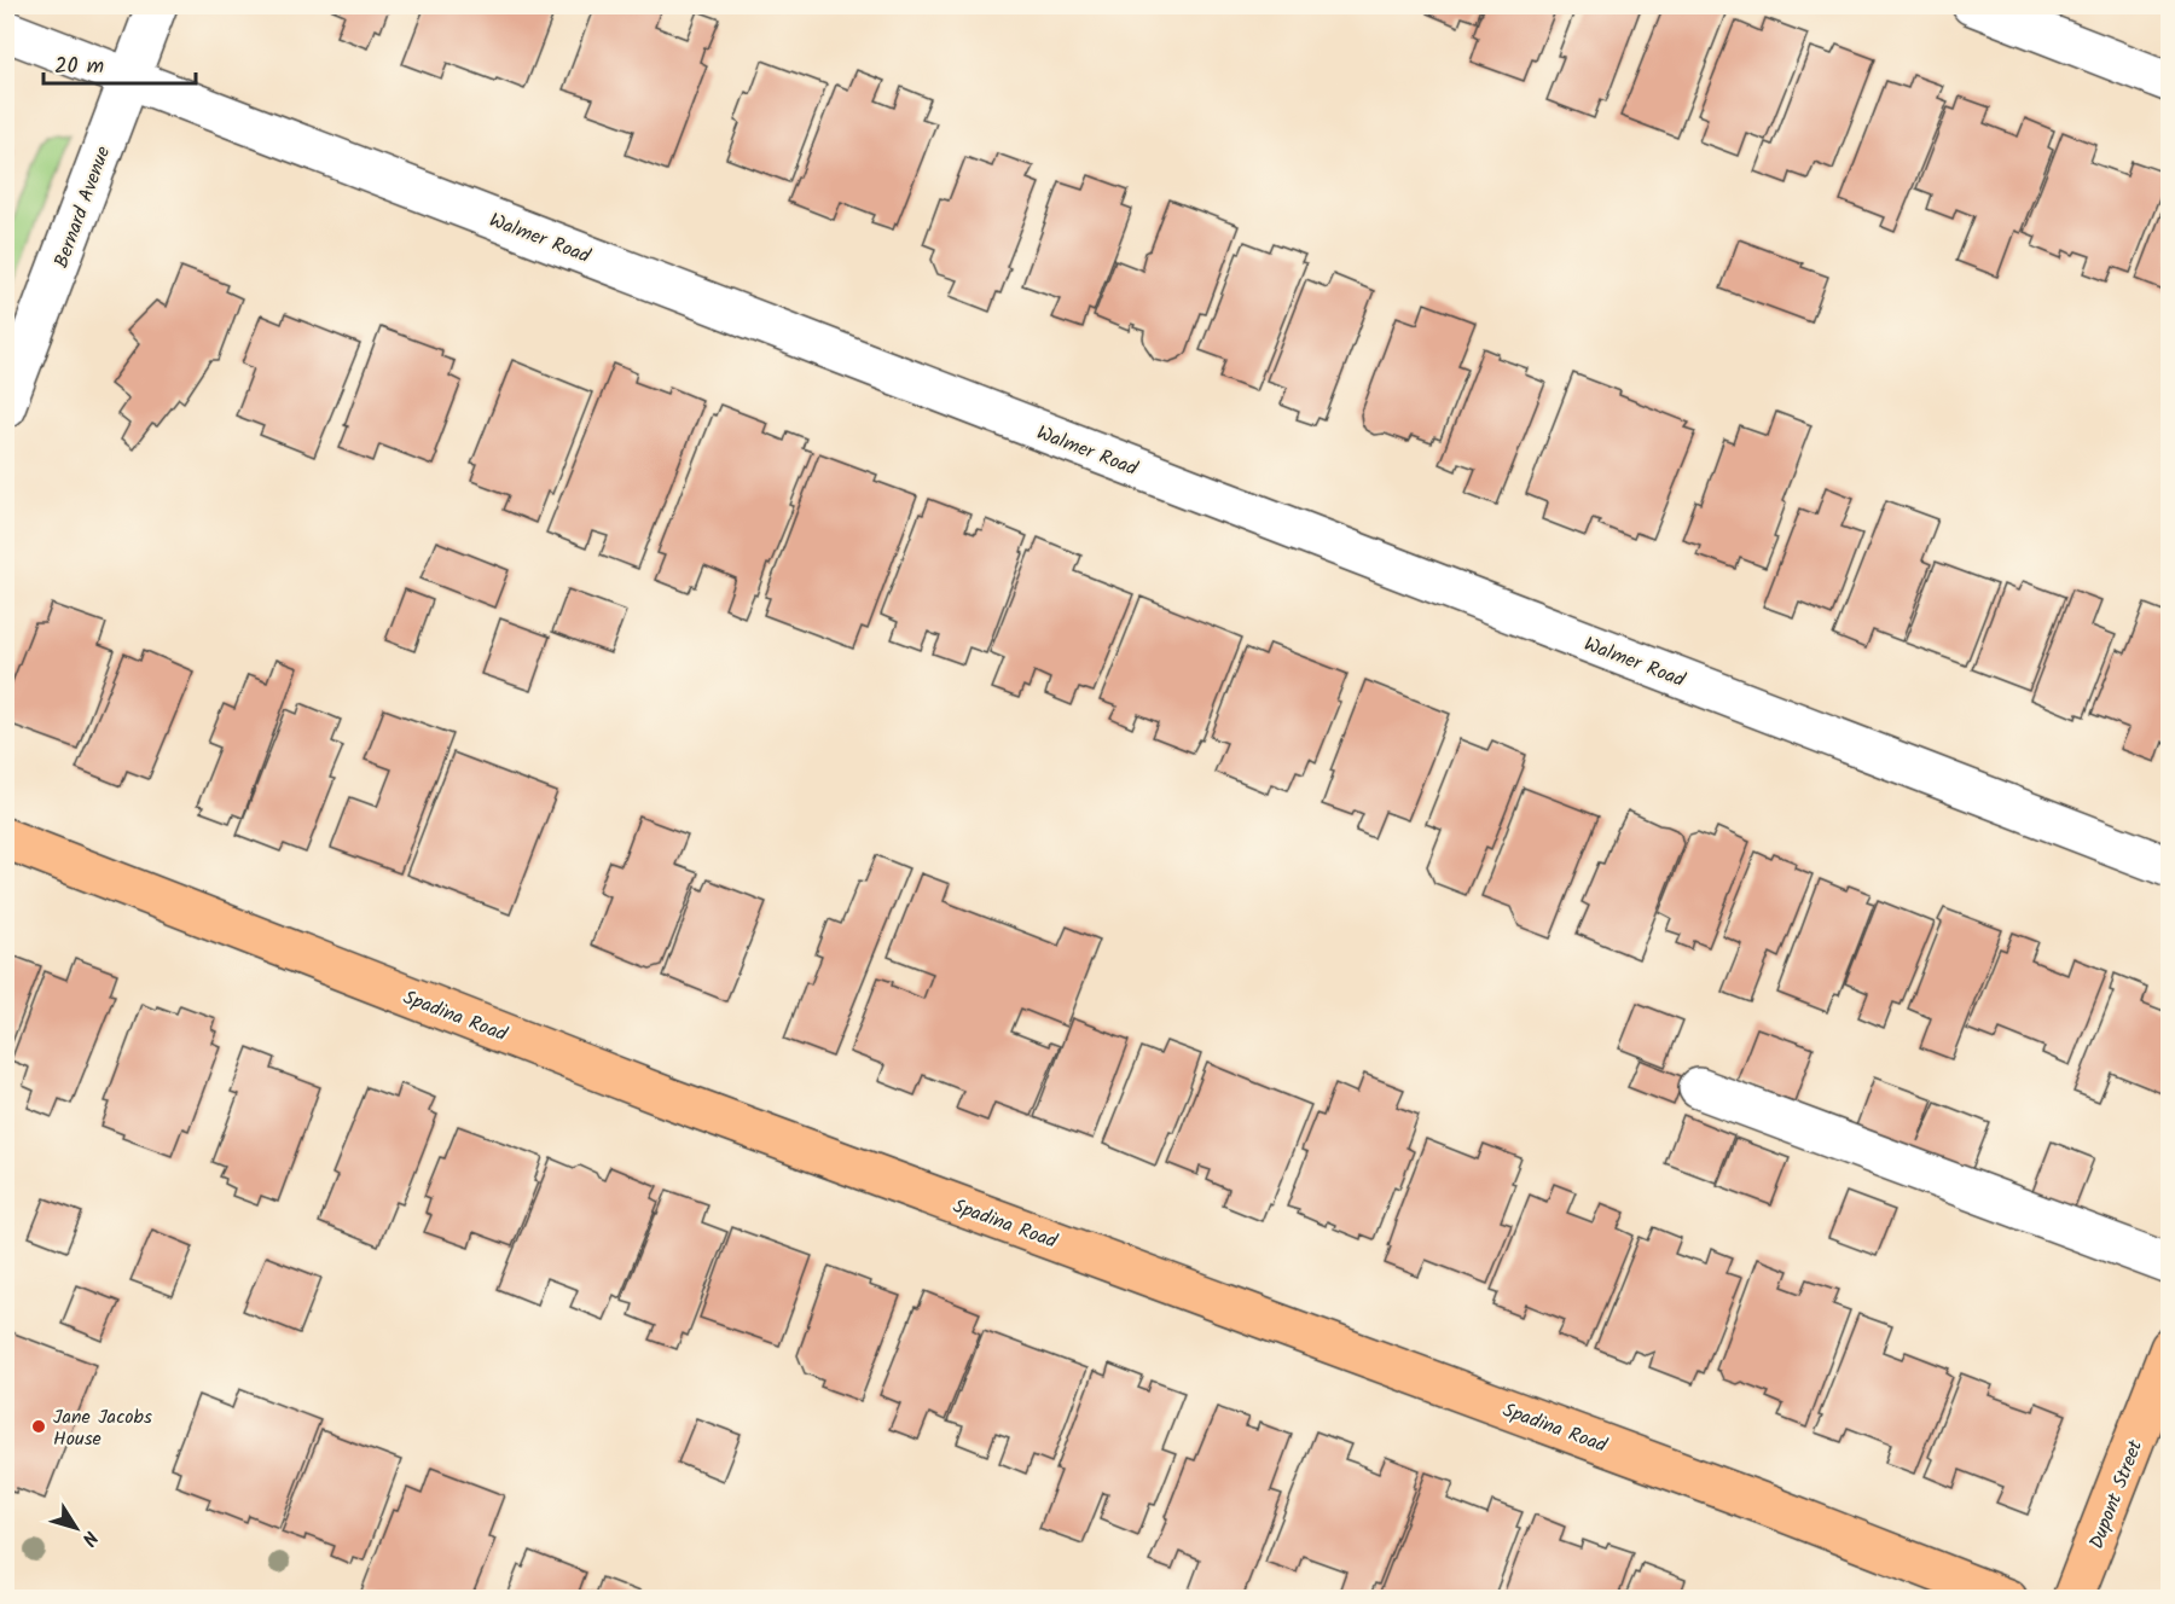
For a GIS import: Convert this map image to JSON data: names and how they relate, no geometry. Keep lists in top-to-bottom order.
{
  "streets": {
    "main road": ["Spadina Road", "Dupont Street"],
    "street": ["Bernard Avenue", "Walmer Road"]
  },
  "crossings": [
    ["Bernard Avenue", "Walmer Road"]
  ],
  "places": ["Jane Jacobs House"],
  "scale_bar": "20 m",
  "north": "bottom right"
}
